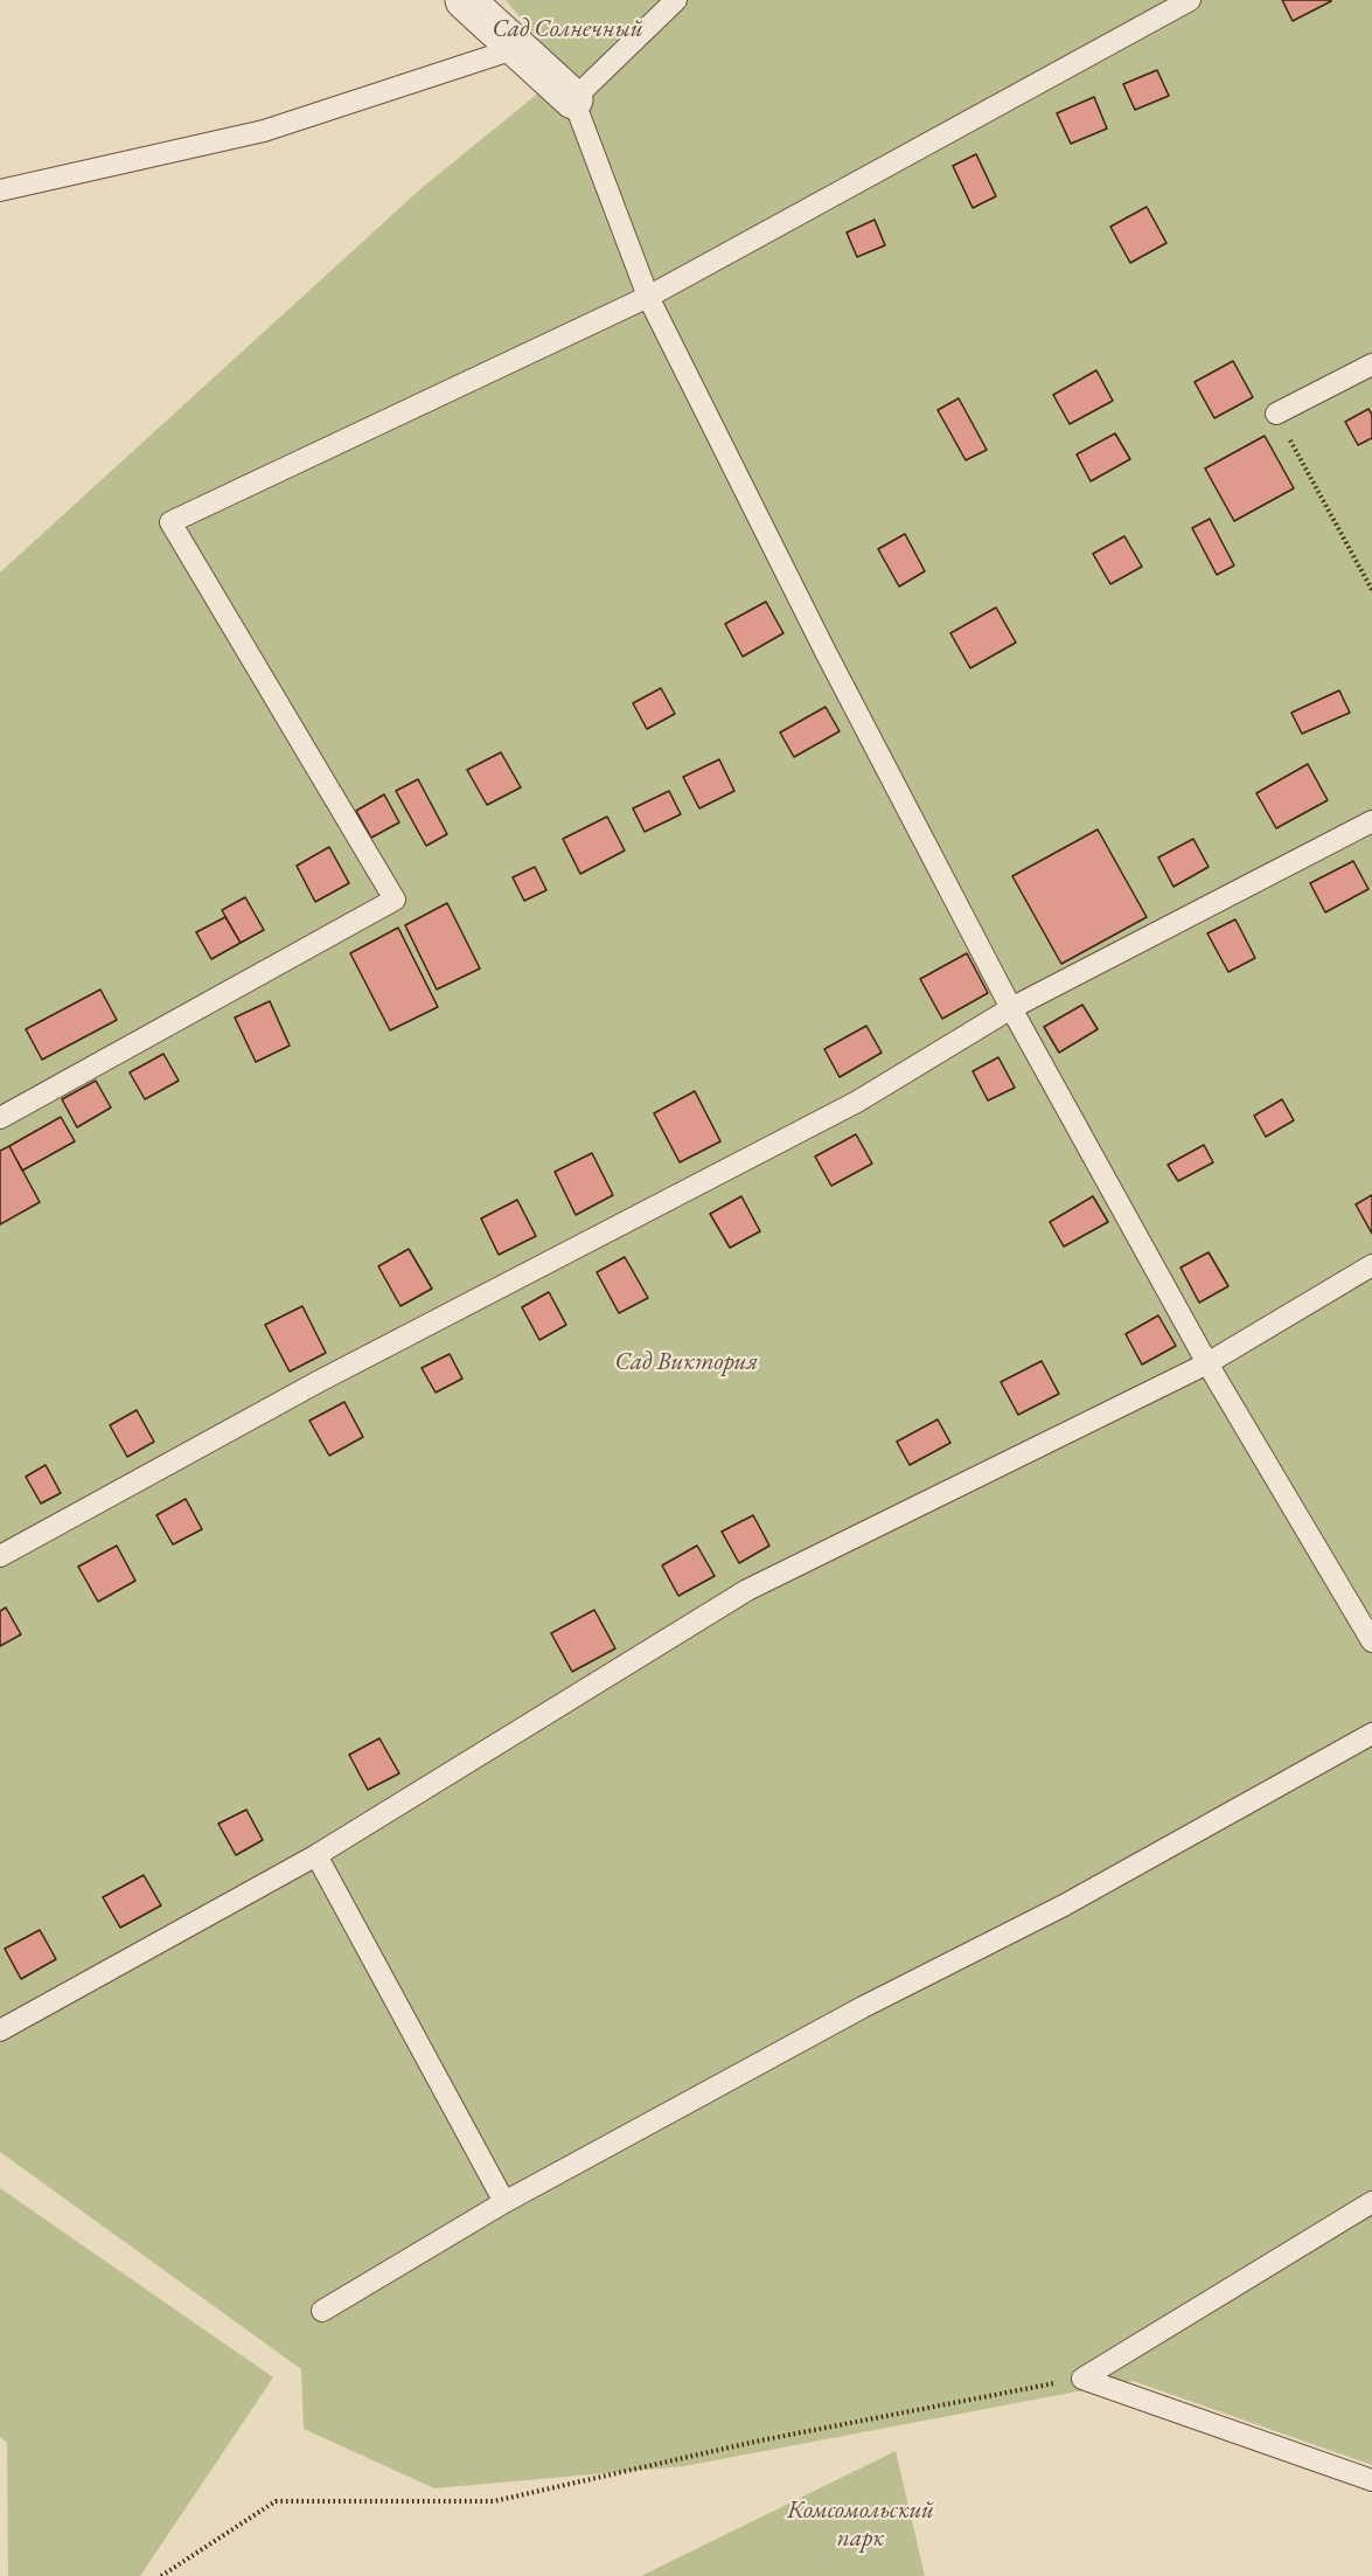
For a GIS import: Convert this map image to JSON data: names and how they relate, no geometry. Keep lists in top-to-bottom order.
{
  "parks": ["Сад Солнечный", "Сад Виктория", "Комсомольский парк"]
}
